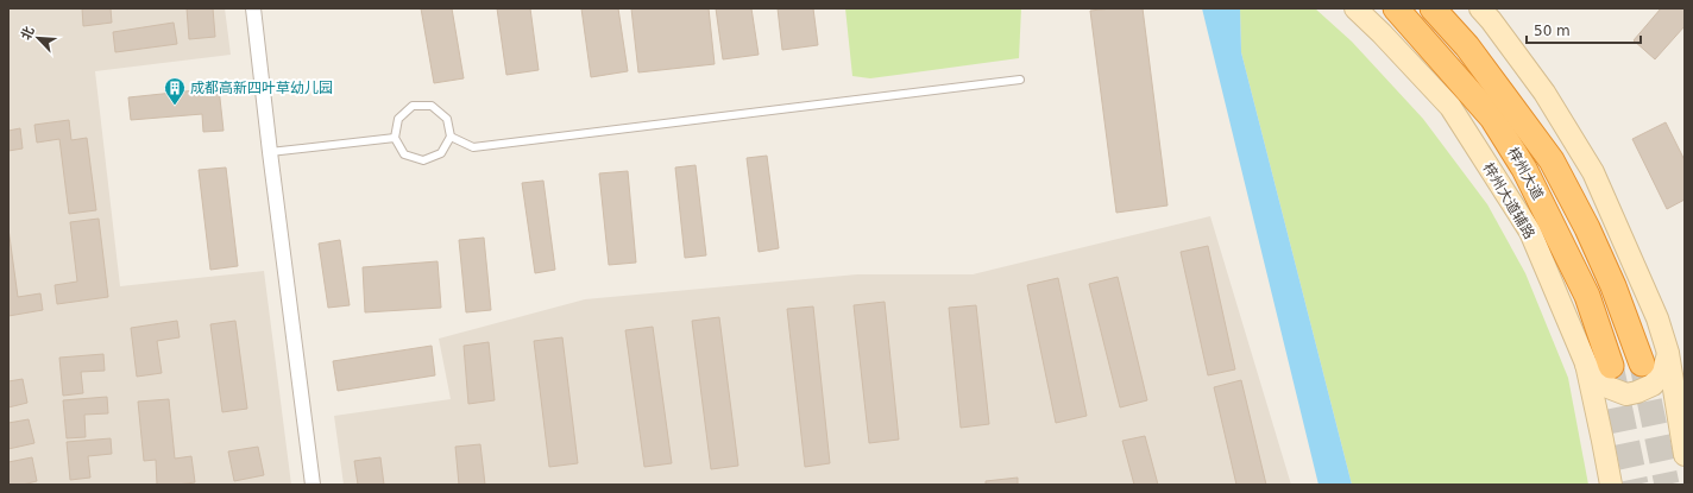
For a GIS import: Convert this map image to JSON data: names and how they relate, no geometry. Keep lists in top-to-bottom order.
{
  "streets": {
    "highway": ["梓州大道"],
    "main road": ["梓州大道辅路"]
  },
  "places": {
    "building": ["成都高新四叶草幼儿园"]
  },
  "scale_bar": "50 m",
  "north": "top left"
}
